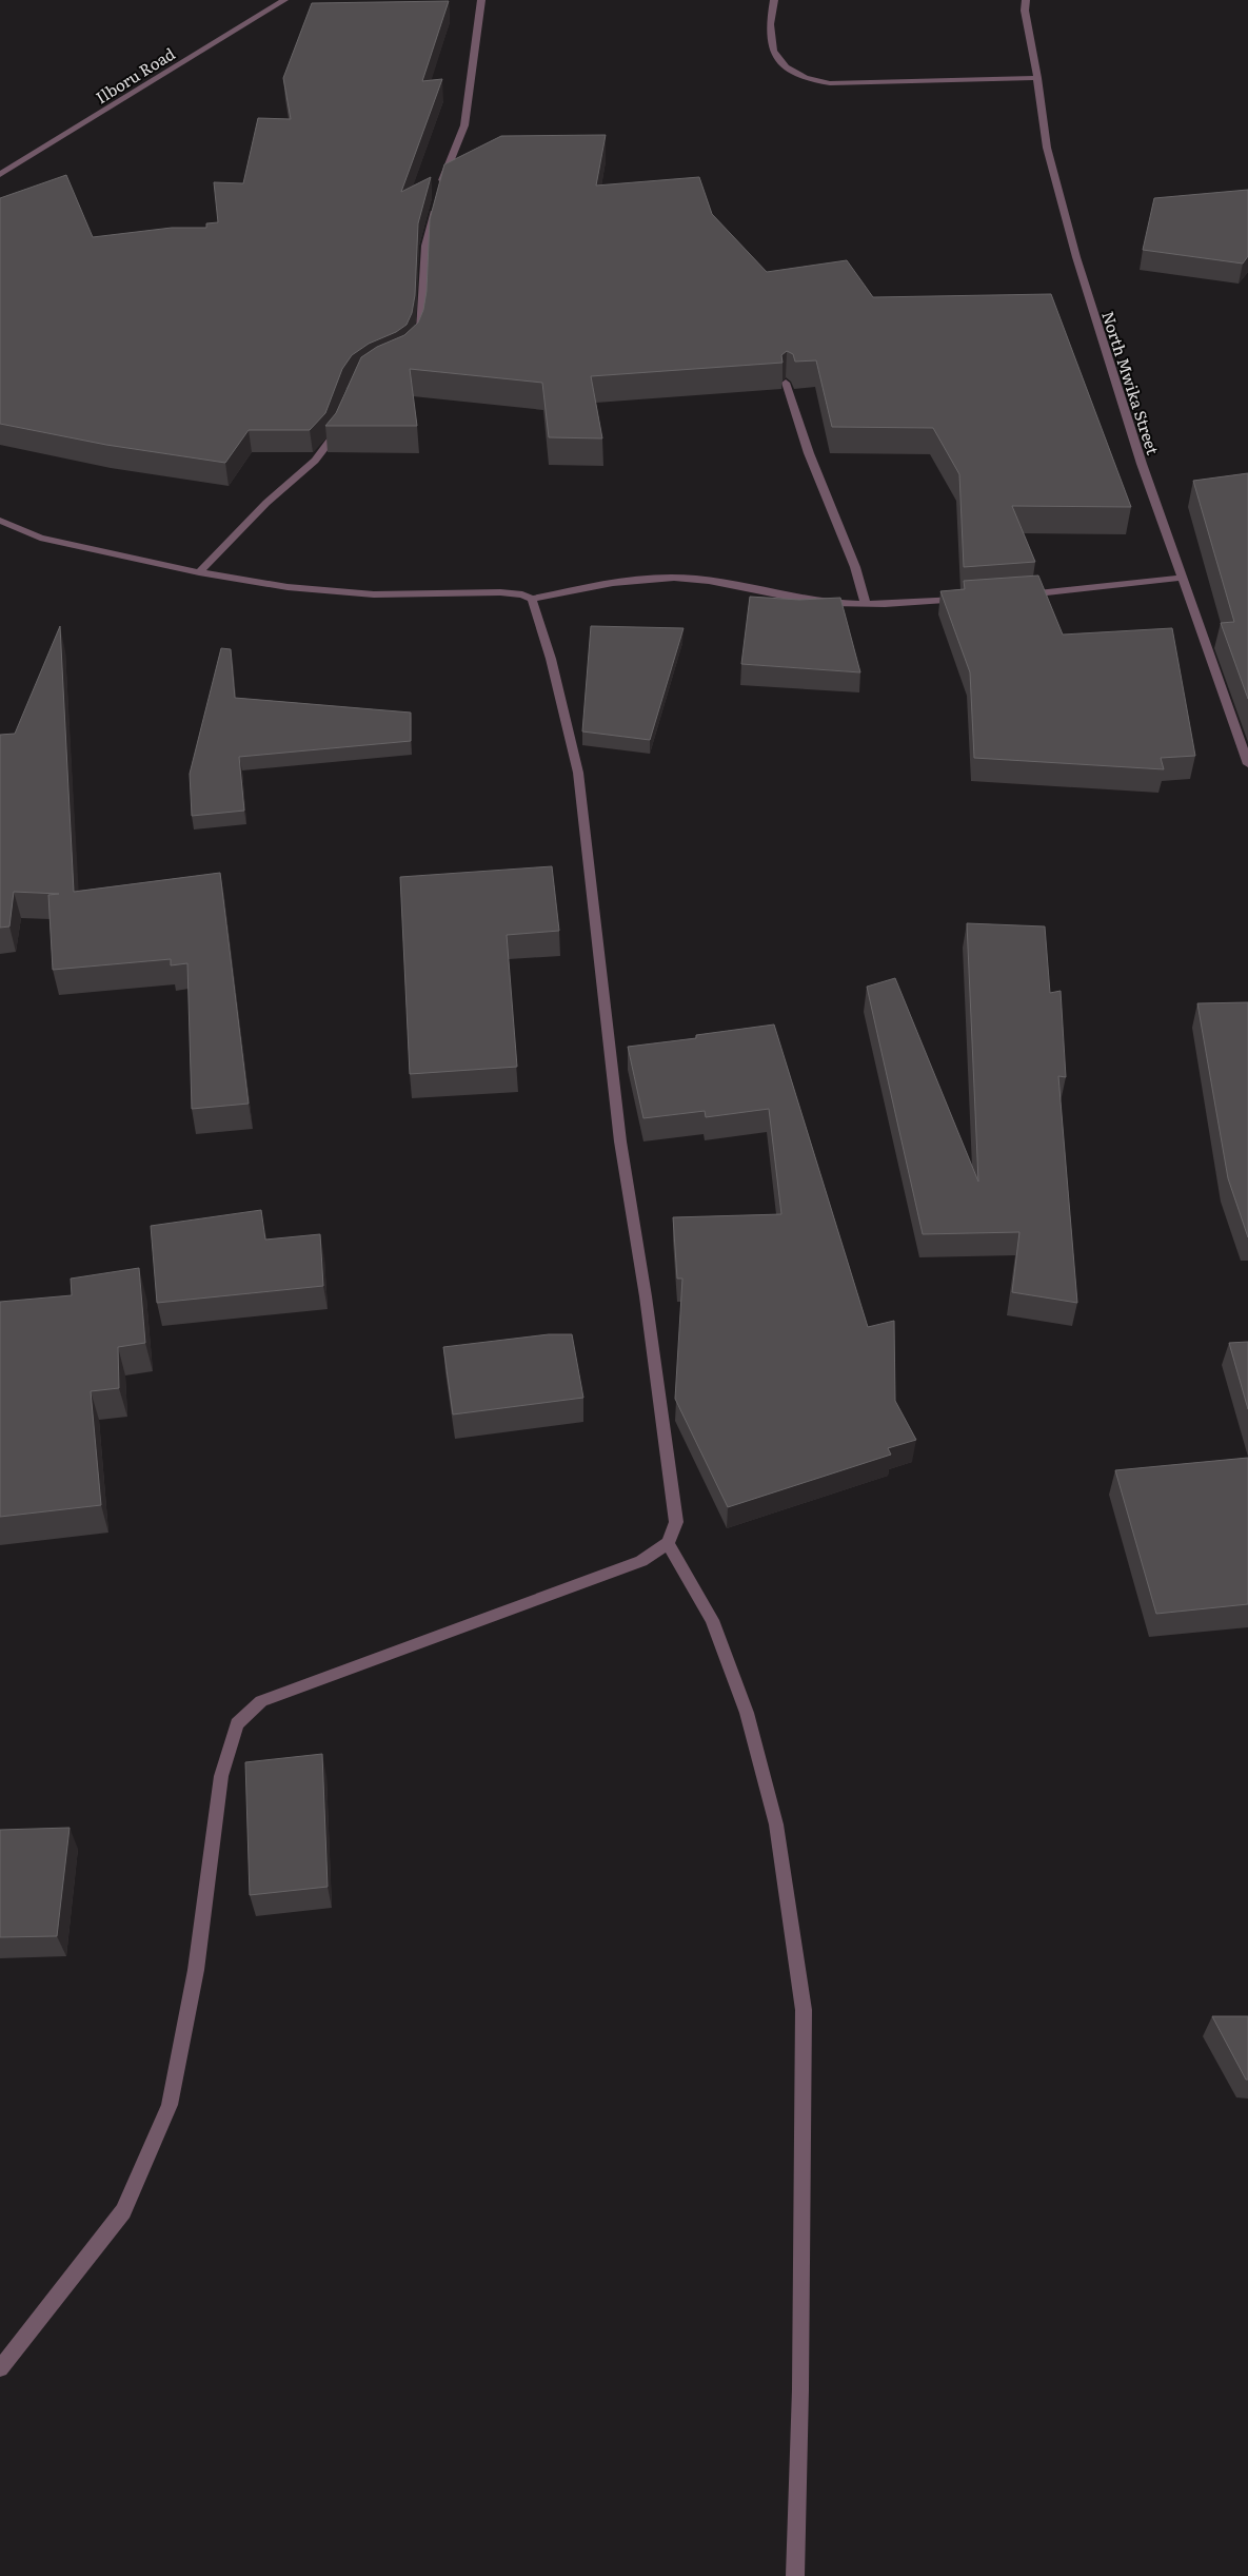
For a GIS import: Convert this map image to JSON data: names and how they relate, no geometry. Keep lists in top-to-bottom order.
{
  "streets": {
    "street": ["Ilboru Road", "North Mwika Street"]
  }
}
